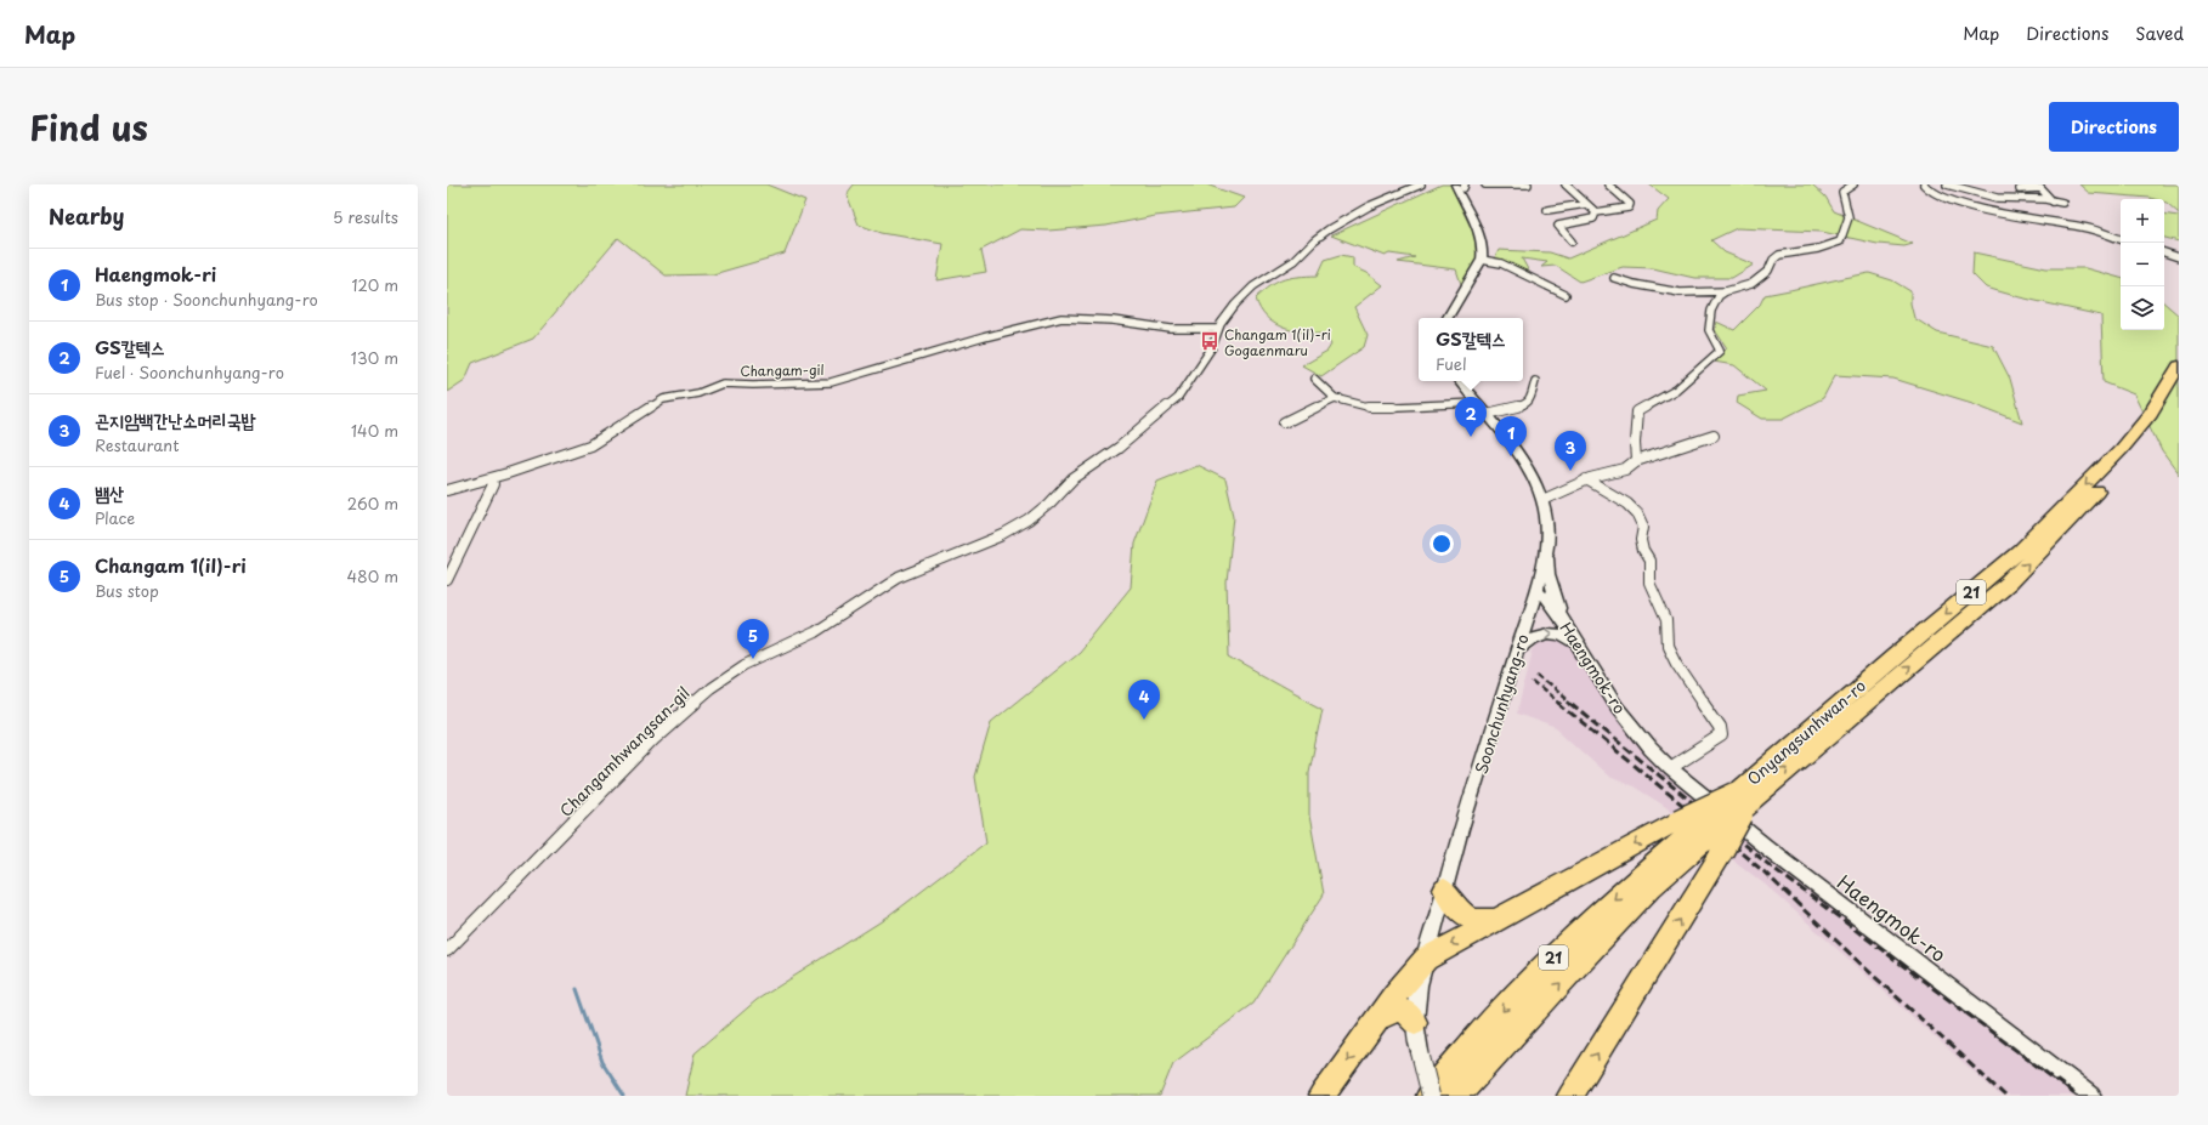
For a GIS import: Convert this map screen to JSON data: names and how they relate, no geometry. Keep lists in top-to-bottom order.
{
  "streets": {
    "highway": ["21", "Onyangsunhwan-ro"],
    "main road": ["Haengmok-ro", "Soonchunhyang-ro"],
    "street": ["Changam-gil", "Changamhwangsan-gil"]
  },
  "crossings": [
    ["Changam-gil", "Changamhwangsan-gil"],
    ["Haengmok-ro", "Soonchunhyang-ro"],
    ["Soonchunhyang-ro", "Onyangsunhwan-ro"]
  ],
  "places": {
    "bus stop": ["Changam 1(il)-ri Gogaenmaru"]
  },
  "page": {
    "header": "Map",
    "nav": ["Map", "Directions", "Saved"],
    "title": "Find us",
    "buttons": "Directions",
    "heading": ["Nearby", "5 results"],
    "map_buttons": ["+", "−"],
    "list": [
      {
        "mark": "1",
        "name": "Haengmok-ri",
        "note": "Bus stop · Soonchunhyang-ro",
        "value": "120 m"
      },
      {
        "mark": "2",
        "name": "GS칼텍스",
        "note": "Fuel · Soonchunhyang-ro",
        "value": "130 m"
      },
      {
        "mark": "3",
        "name": "곤지암백간난소머리국밥",
        "note": "Restaurant",
        "value": "140 m"
      },
      {
        "mark": "4",
        "name": "뱀산",
        "note": "Place",
        "value": "260 m"
      },
      {
        "mark": "5",
        "name": "Changam 1(il)-ri",
        "note": "Bus stop",
        "value": "480 m"
      }
    ],
    "popup": ["GS칼텍스", "Fuel"],
    "pins": [
      "2",
      "1",
      "3",
      "5",
      "4"
    ]
  }
}
